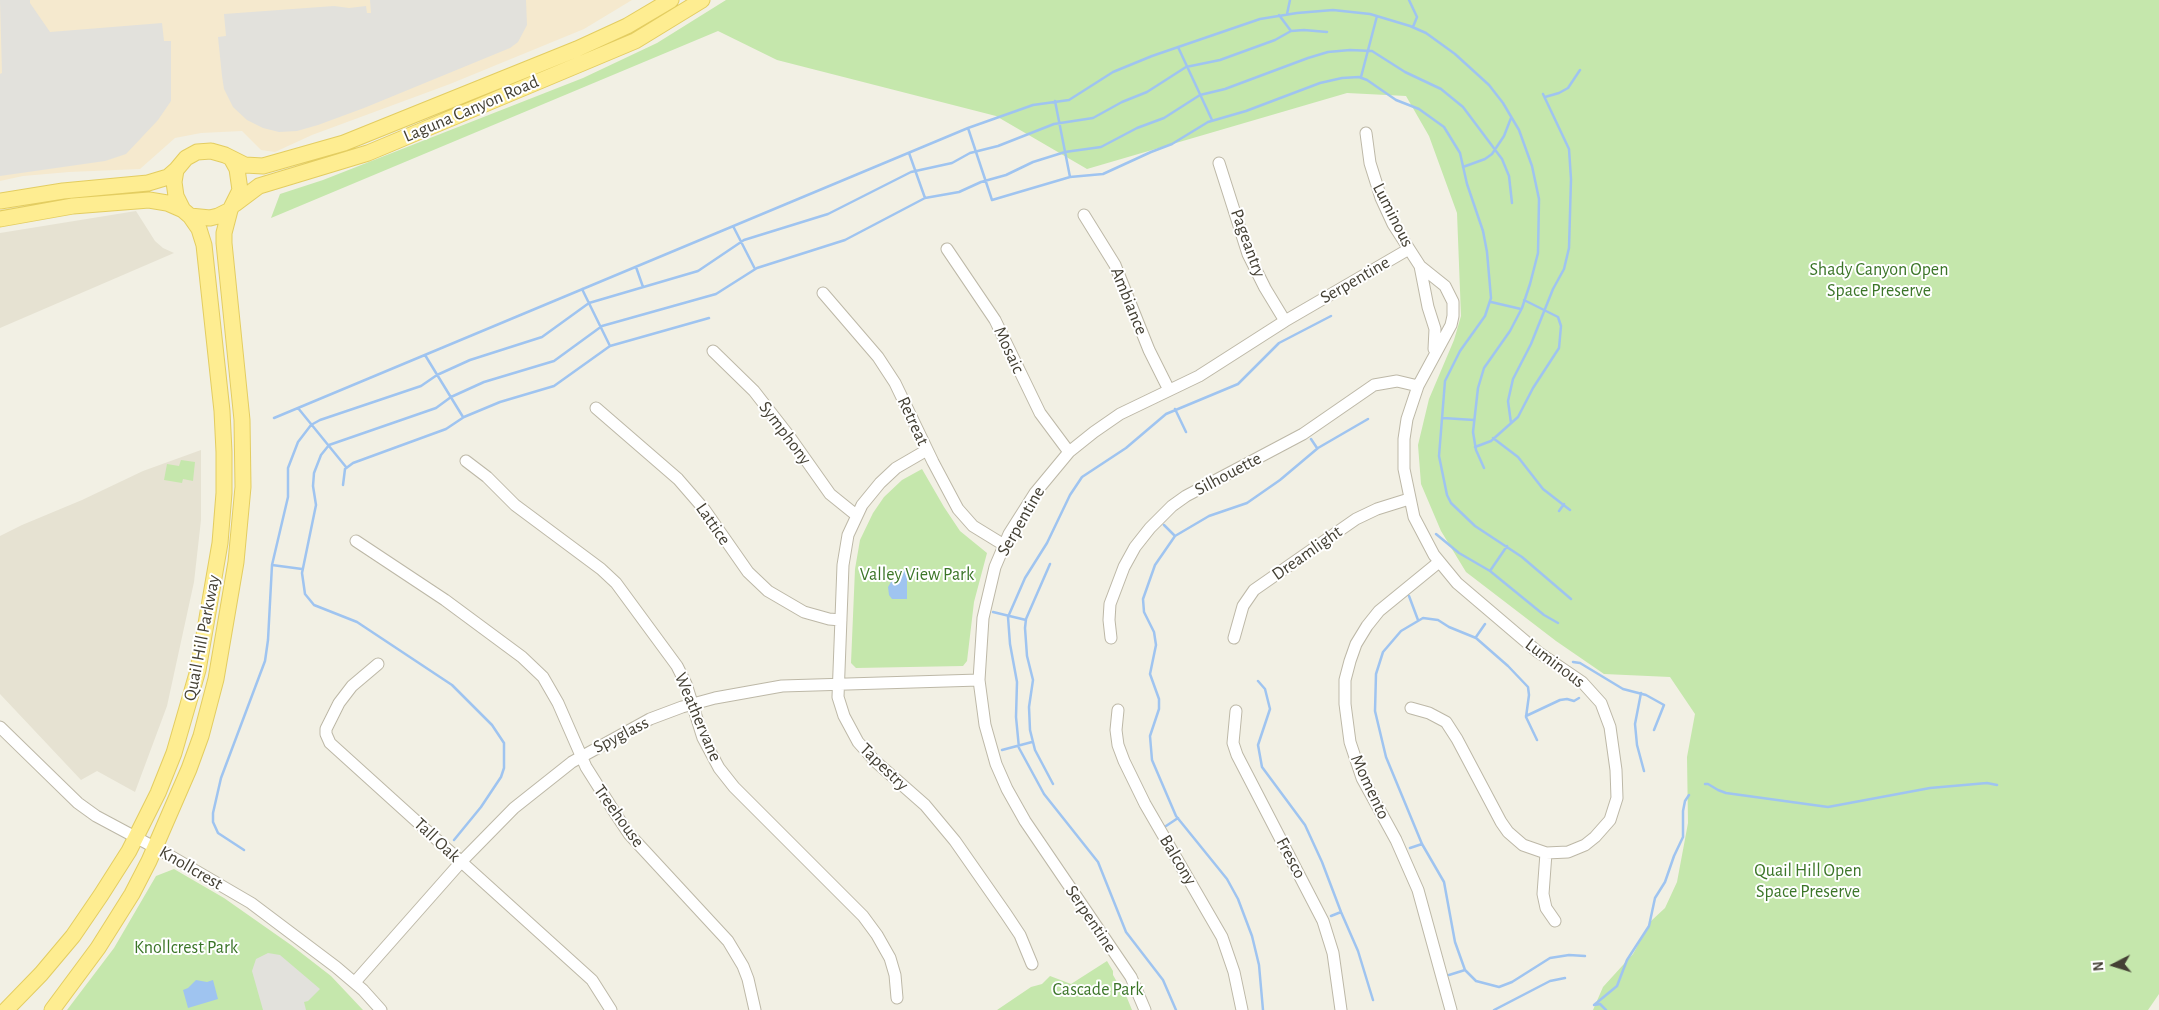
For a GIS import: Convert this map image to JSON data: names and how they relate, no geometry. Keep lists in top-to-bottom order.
{
  "streets": {
    "main road": ["Laguna Canyon Road", "Quail Hill Parkway"],
    "street": [
      "Luminous",
      "Pageantry",
      "Serpentine",
      "Ambiance",
      "Mosaic",
      "Retreat",
      "Symphony",
      "Silhouette",
      "Lattice",
      "Dreamlight",
      "Weathervane",
      "Spyglass",
      "Tapestry",
      "Momento",
      "Treehouse",
      "Tall Oak",
      "Fresco",
      "Balcony",
      "Knollcrest"
    ]
  },
  "crossings": [
    ["Laguna Canyon Road", "Quail Hill Parkway"],
    ["Luminous", "Serpentine"],
    ["Luminous", "Silhouette"],
    ["Luminous", "Dreamlight"],
    ["Luminous", "Momento"],
    ["Pageantry", "Serpentine"],
    ["Serpentine", "Ambiance"],
    ["Serpentine", "Mosaic"],
    ["Serpentine", "Retreat"],
    ["Serpentine", "Spyglass"],
    ["Retreat", "Tapestry"],
    ["Symphony", "Tapestry"],
    ["Lattice", "Tapestry"],
    ["Quail Hill Parkway", "Knollcrest"],
    ["Weathervane", "Spyglass"],
    ["Spyglass", "Tapestry"],
    ["Spyglass", "Treehouse"],
    ["Spyglass", "Tall Oak"],
    ["Spyglass", "Knollcrest"]
  ],
  "parks": [
    "Shady Canyon Open Space Preserve",
    "Valley View Park",
    "Quail Hill Open Space Preserve",
    "Knollcrest Park",
    "Cascade Park"
  ],
  "north": "left"
}
